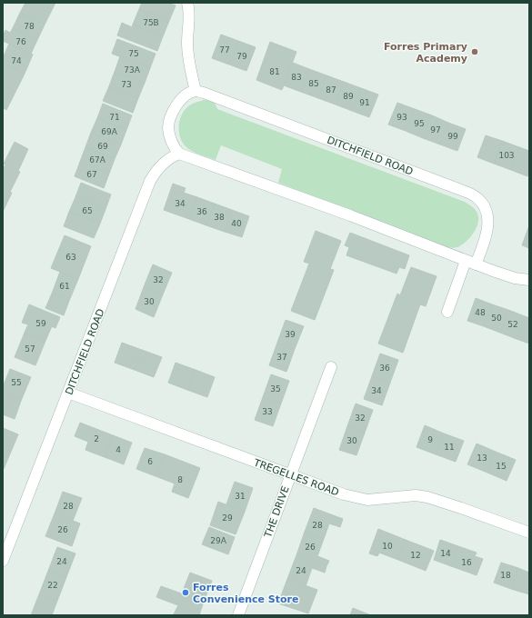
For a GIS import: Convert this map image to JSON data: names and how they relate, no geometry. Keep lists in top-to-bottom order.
{
  "streets": {
    "street": ["DITCHFIELD ROAD", "TREGELLES ROAD", "THE DRIVE"]
  },
  "crossings": [
    ["DITCHFIELD ROAD", "TREGELLES ROAD"],
    ["TREGELLES ROAD", "THE DRIVE"]
  ],
  "places": ["Forres Primary Academy", "Forres Convenience Store"],
  "house_numbers": [
    "75B",
    "78",
    "76",
    "77",
    "75",
    "79",
    "74",
    "73A",
    "81",
    "83",
    "85",
    "73",
    "87",
    "89",
    "91",
    "71",
    "93",
    "95",
    "97",
    "69A",
    "99",
    "69",
    "103",
    "67A",
    "67",
    "34",
    "65",
    "36",
    "38",
    "40",
    "63",
    "32",
    "61",
    "30",
    "48",
    "50",
    "59",
    "52",
    "39",
    "57",
    "37",
    "36",
    "55",
    "35",
    "34",
    "33",
    "32",
    "2",
    "9",
    "30",
    "11",
    "4",
    "13",
    "6",
    "15",
    "8",
    "31",
    "28",
    "29",
    "28",
    "26",
    "29A",
    "10",
    "26",
    "14",
    "12",
    "24",
    "16",
    "24",
    "18",
    "22"
  ]
}
